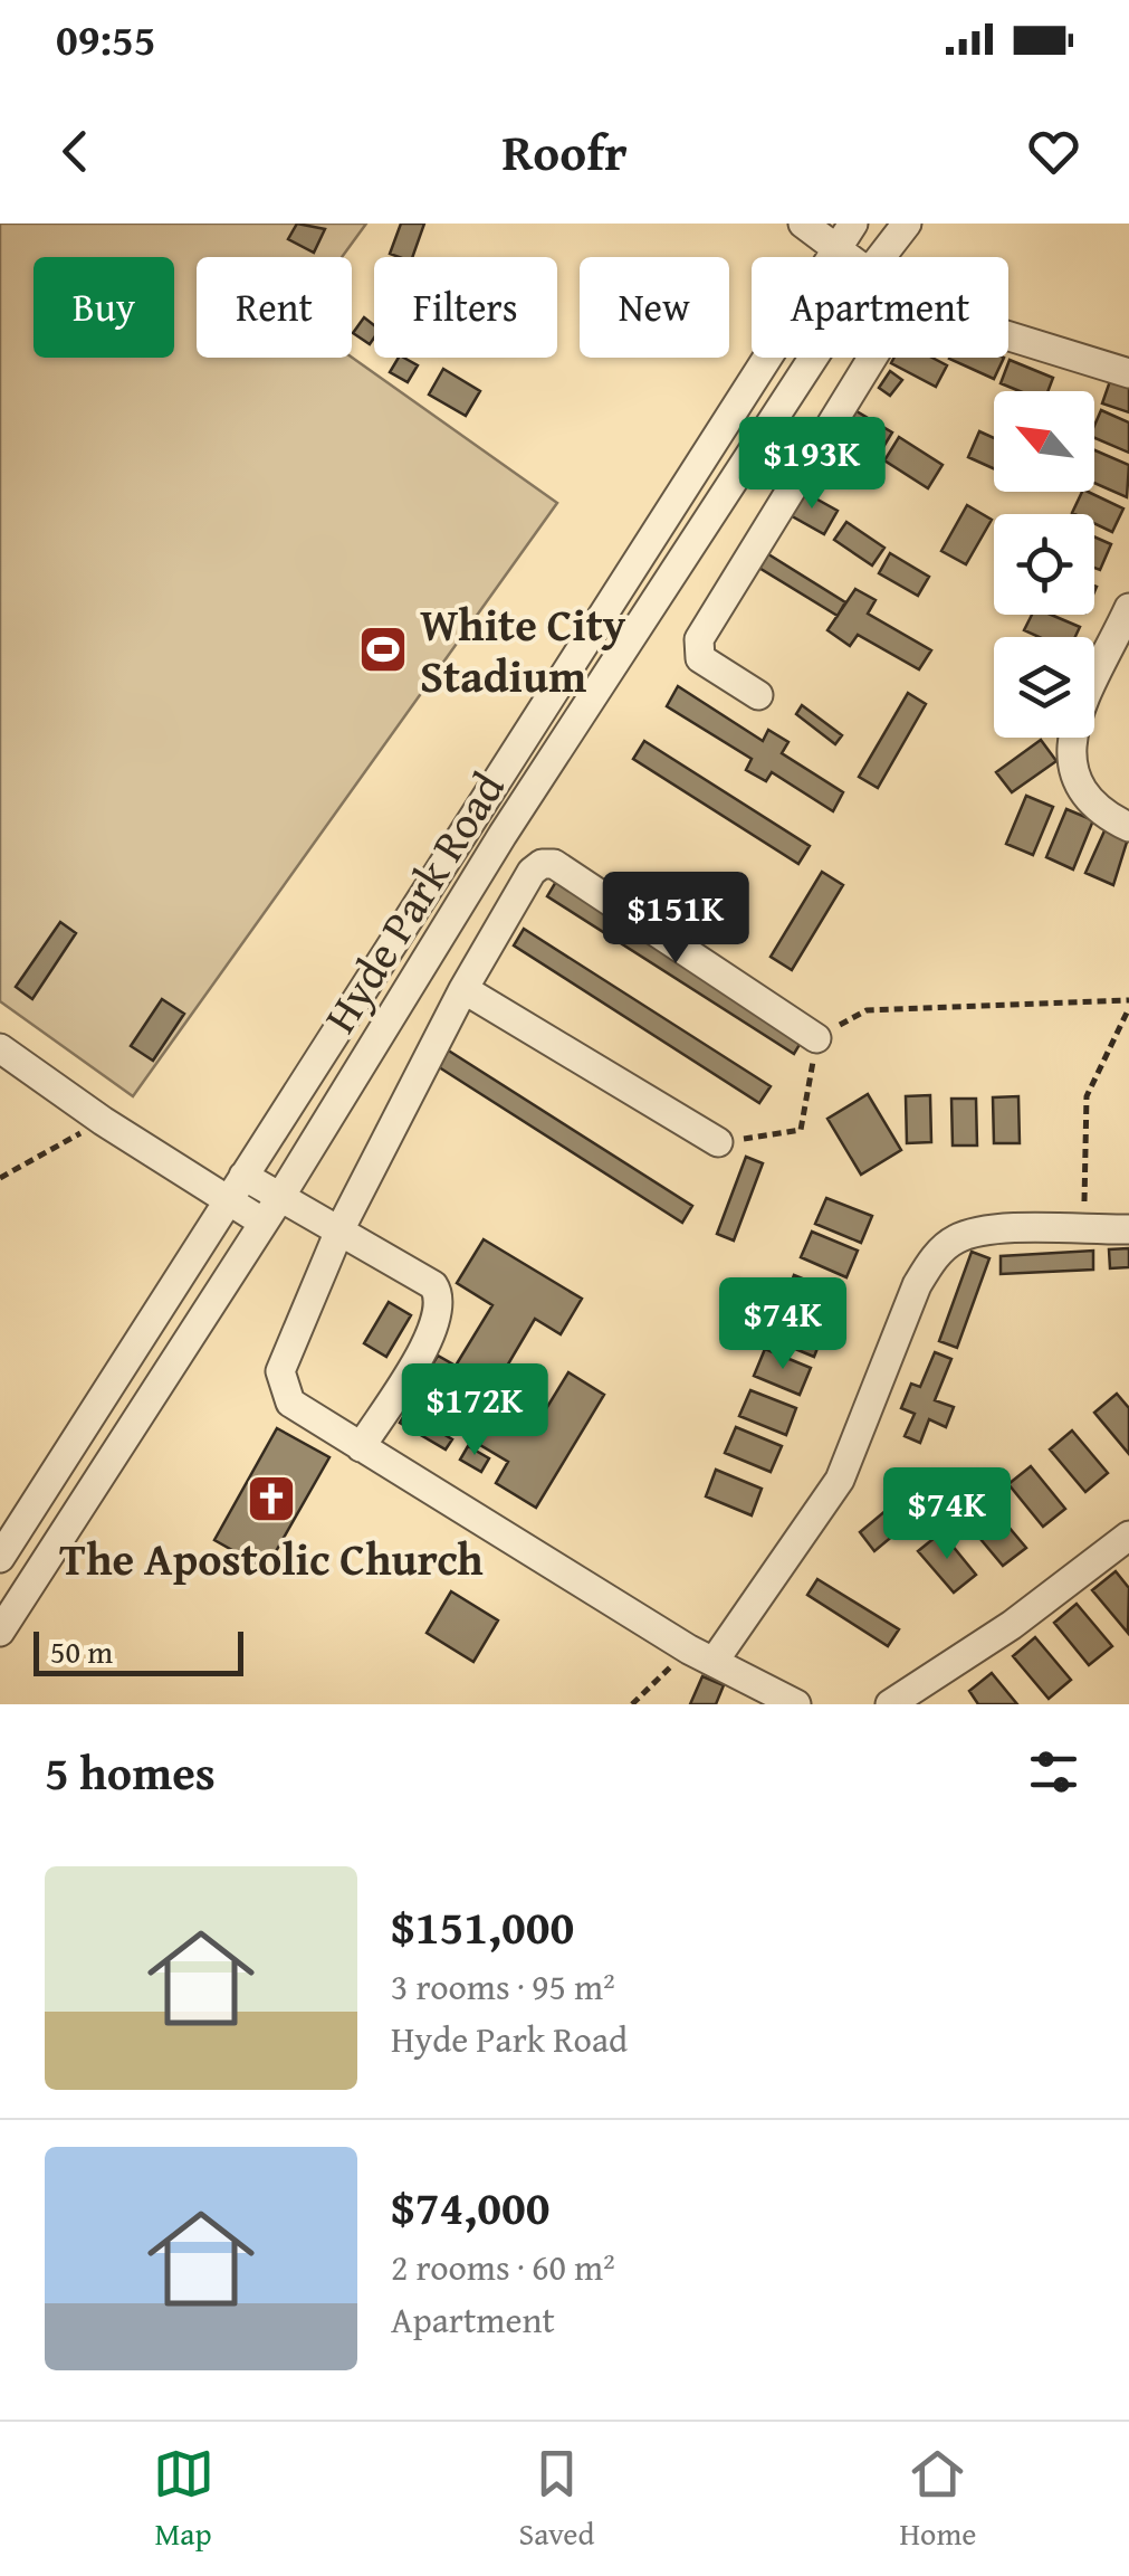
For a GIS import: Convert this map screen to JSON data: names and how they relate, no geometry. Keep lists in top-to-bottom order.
{
  "streets": {
    "street": ["Hyde Park Road"]
  },
  "places": {
    "sports": ["White City Stadium"],
    "church": ["The Apostolic Church"]
  },
  "scale_bar": "50 m",
  "north": "top left",
  "page": {
    "status": "09:55",
    "header": "Roofr",
    "chip": [
      "Buy",
      "Rent",
      "Filters",
      "New",
      "Apartment"
    ],
    "price": [
      "$193K",
      "$151K",
      "$74K",
      "$172K",
      "$74K"
    ],
    "scale": "50 m",
    "heading": "5 homes",
    "list": [
      {
        "name": "$151,000",
        "note": "3 rooms · 95 m² · Hyde Park Road"
      },
      {
        "name": "$74,000",
        "note": "2 rooms · 60 m² · Apartment"
      }
    ],
    "tabs": ["Map", "Saved", "Home"]
  }
}
